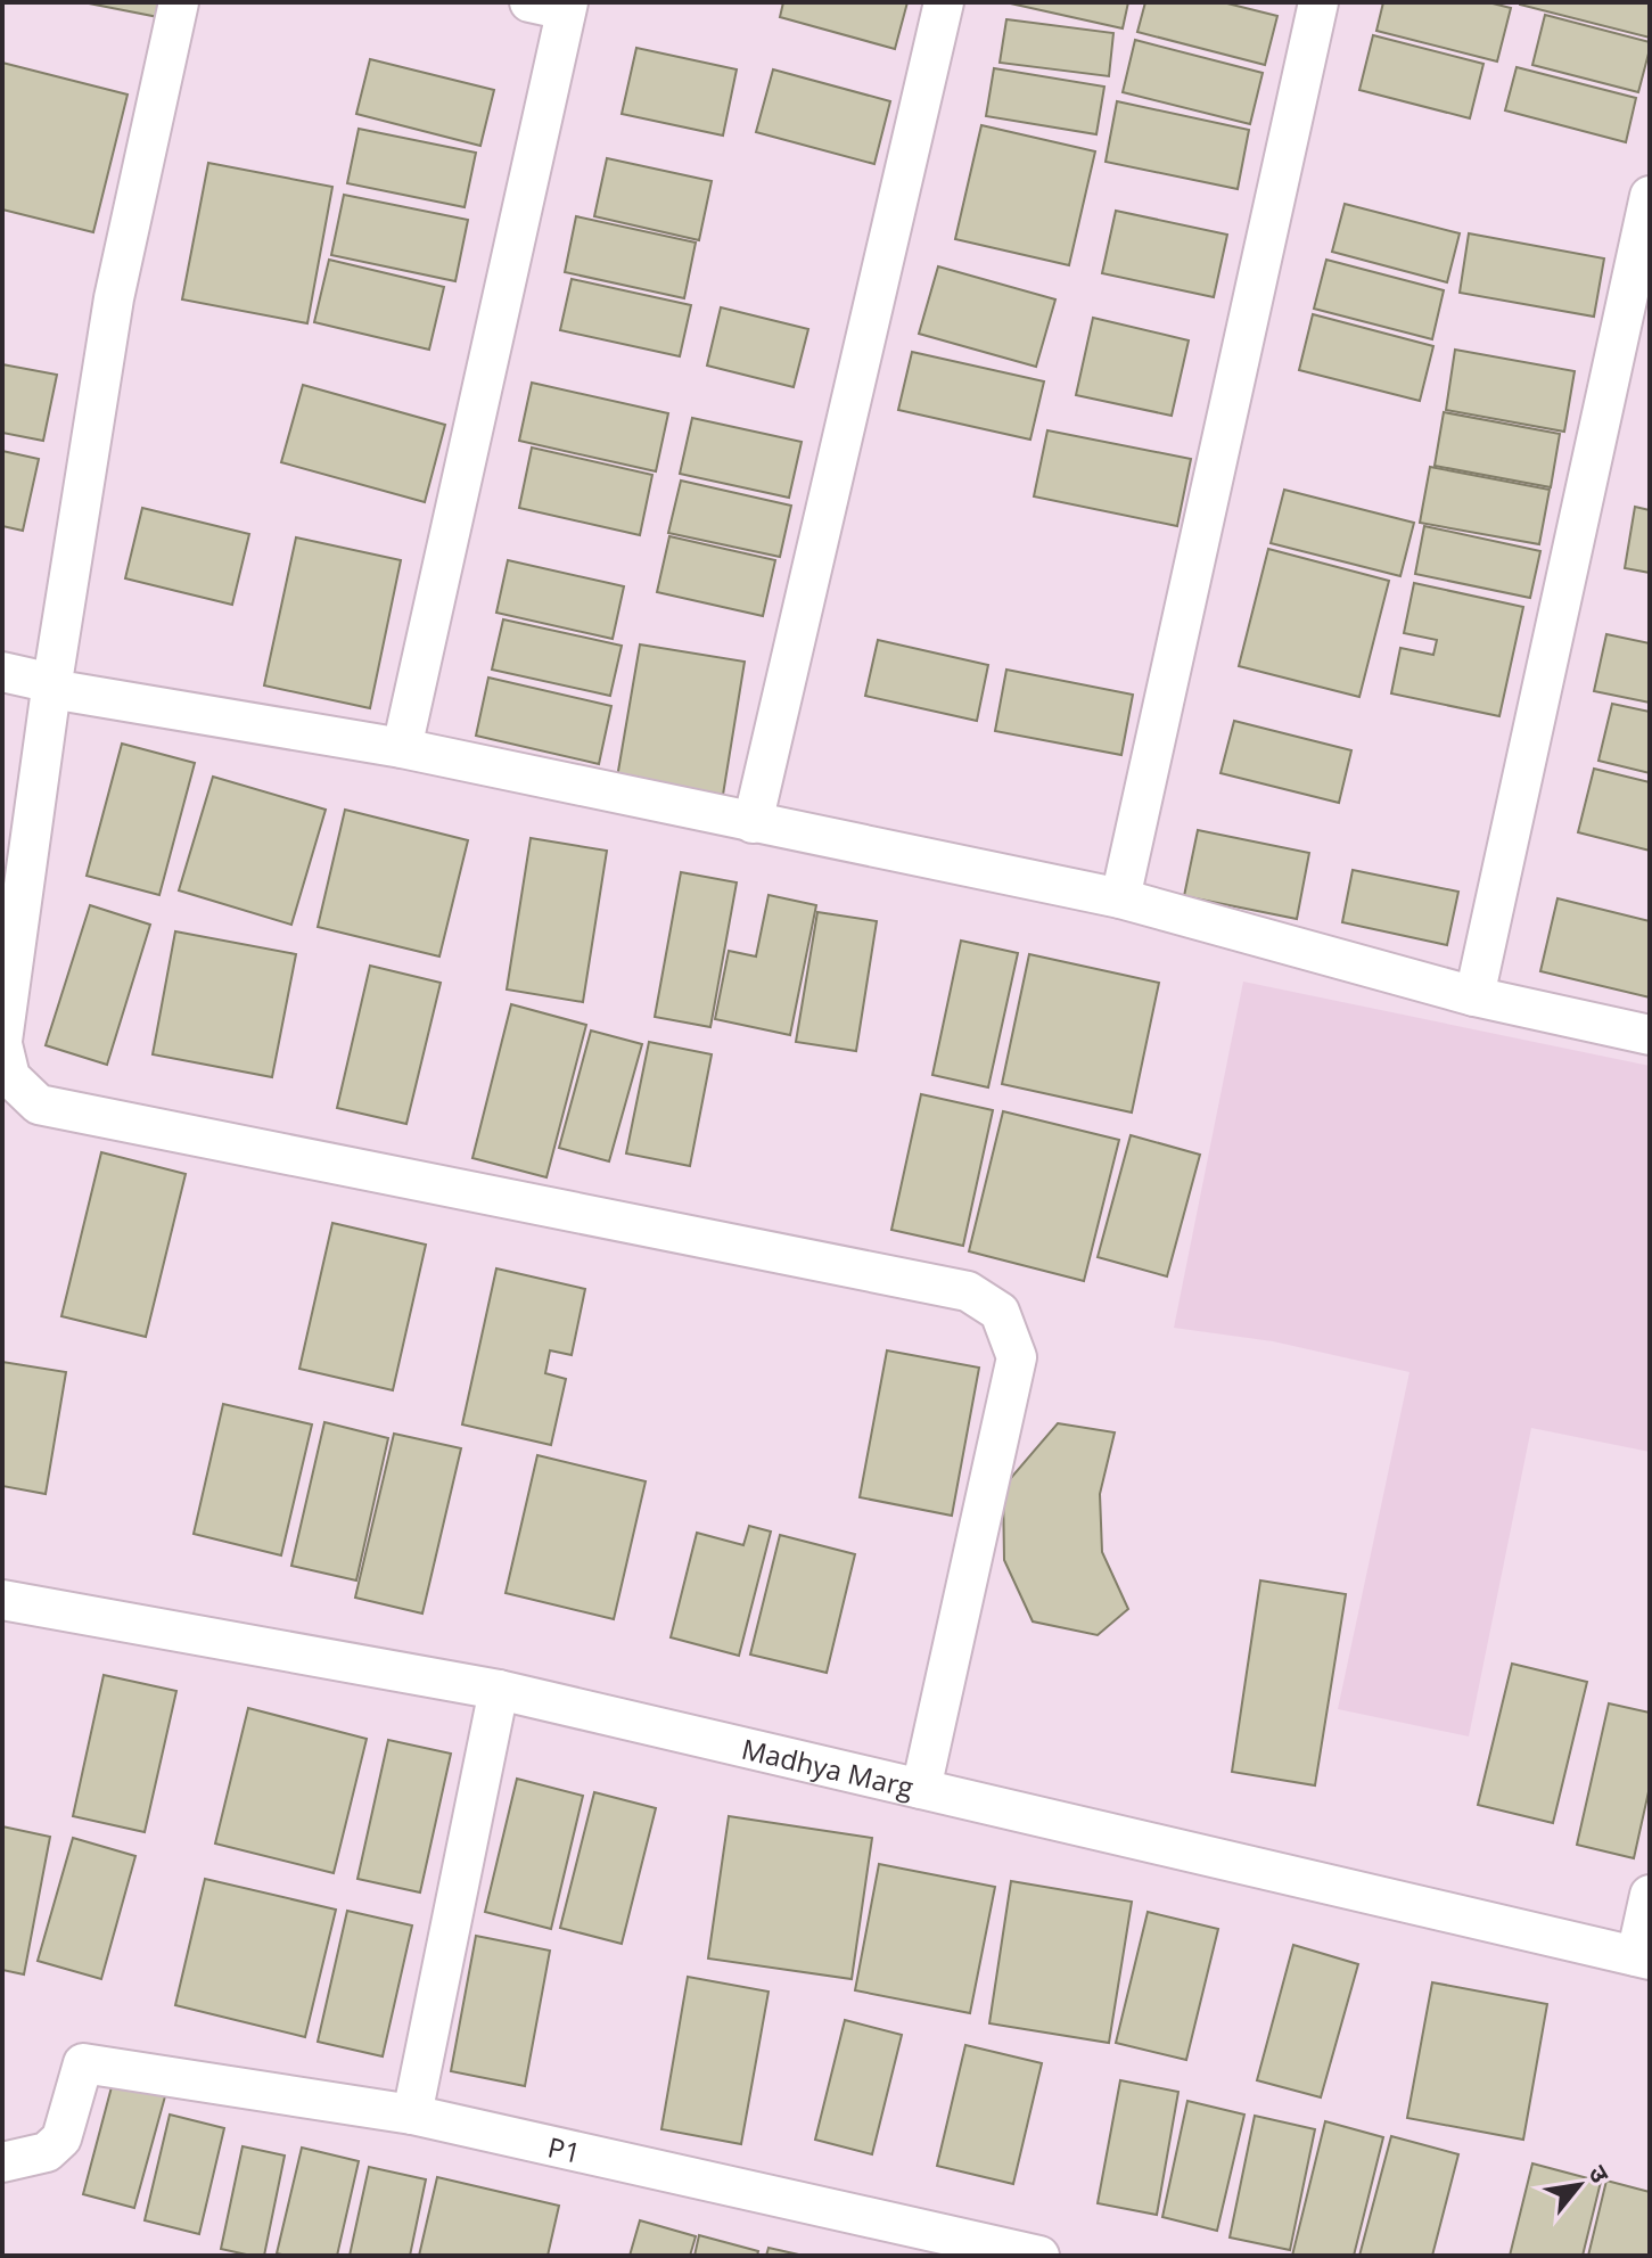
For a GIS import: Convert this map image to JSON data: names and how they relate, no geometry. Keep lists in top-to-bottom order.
{
  "streets": {
    "street": ["Madhya Marg", "P1"]
  },
  "north": "top right"
}
